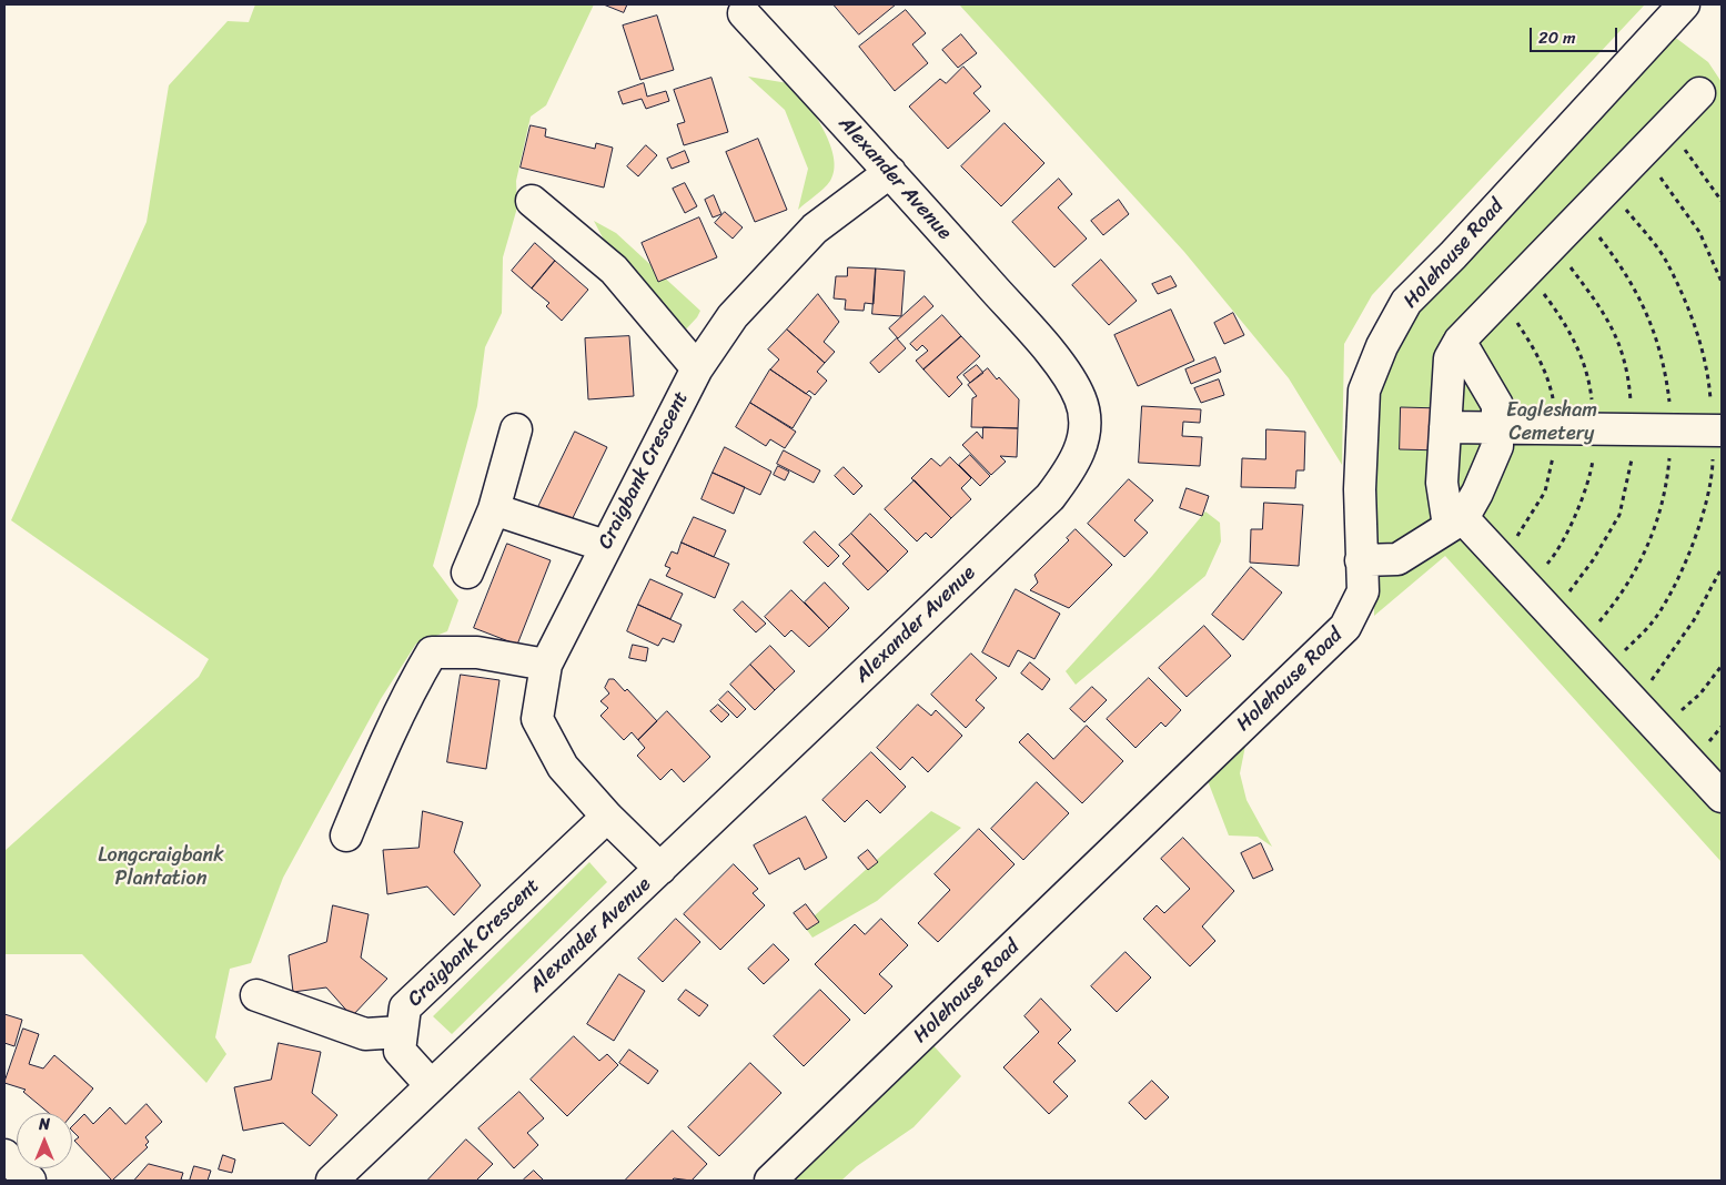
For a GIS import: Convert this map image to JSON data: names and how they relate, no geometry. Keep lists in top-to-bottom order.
{
  "streets": {
    "street": ["Alexander Avenue", "Holehouse Road", "Craigbank Crescent"]
  },
  "crossings": [
    ["Alexander Avenue", "Craigbank Crescent"]
  ],
  "parks": ["Eaglesham Cemetery", "Longcraigbank Plantation"],
  "scale_bar": "20 m",
  "north": "top"
}
